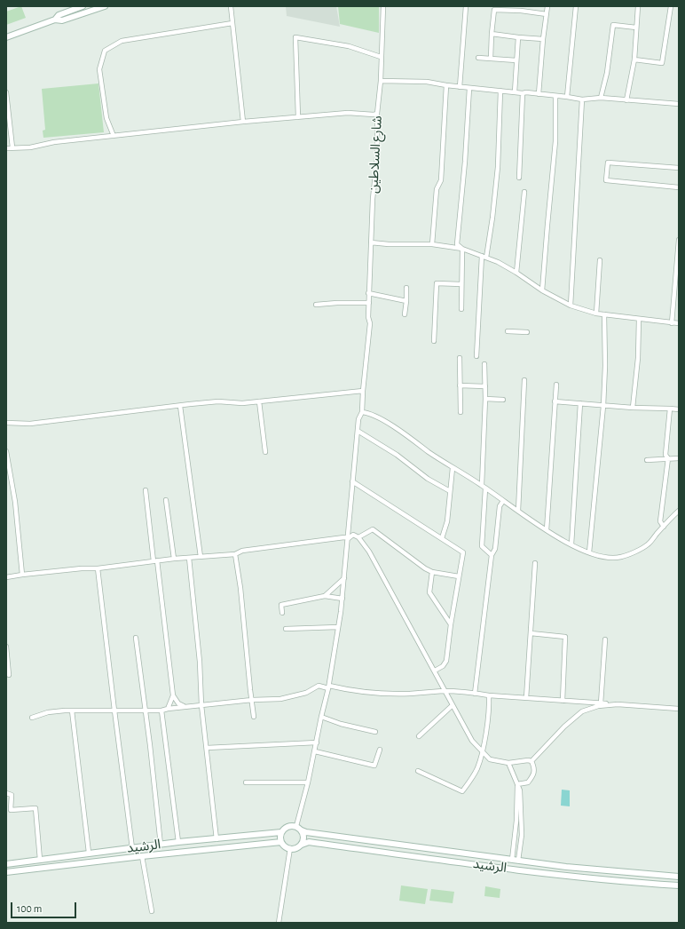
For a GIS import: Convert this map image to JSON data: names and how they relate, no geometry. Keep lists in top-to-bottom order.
{
  "streets": {
    "main road": ["الرشيد"],
    "street": ["شارع السلاطين"]
  },
  "crossings": [
    ["شارع السلاطين", "الرشيد"]
  ],
  "scale_bar": "100 m"
}
